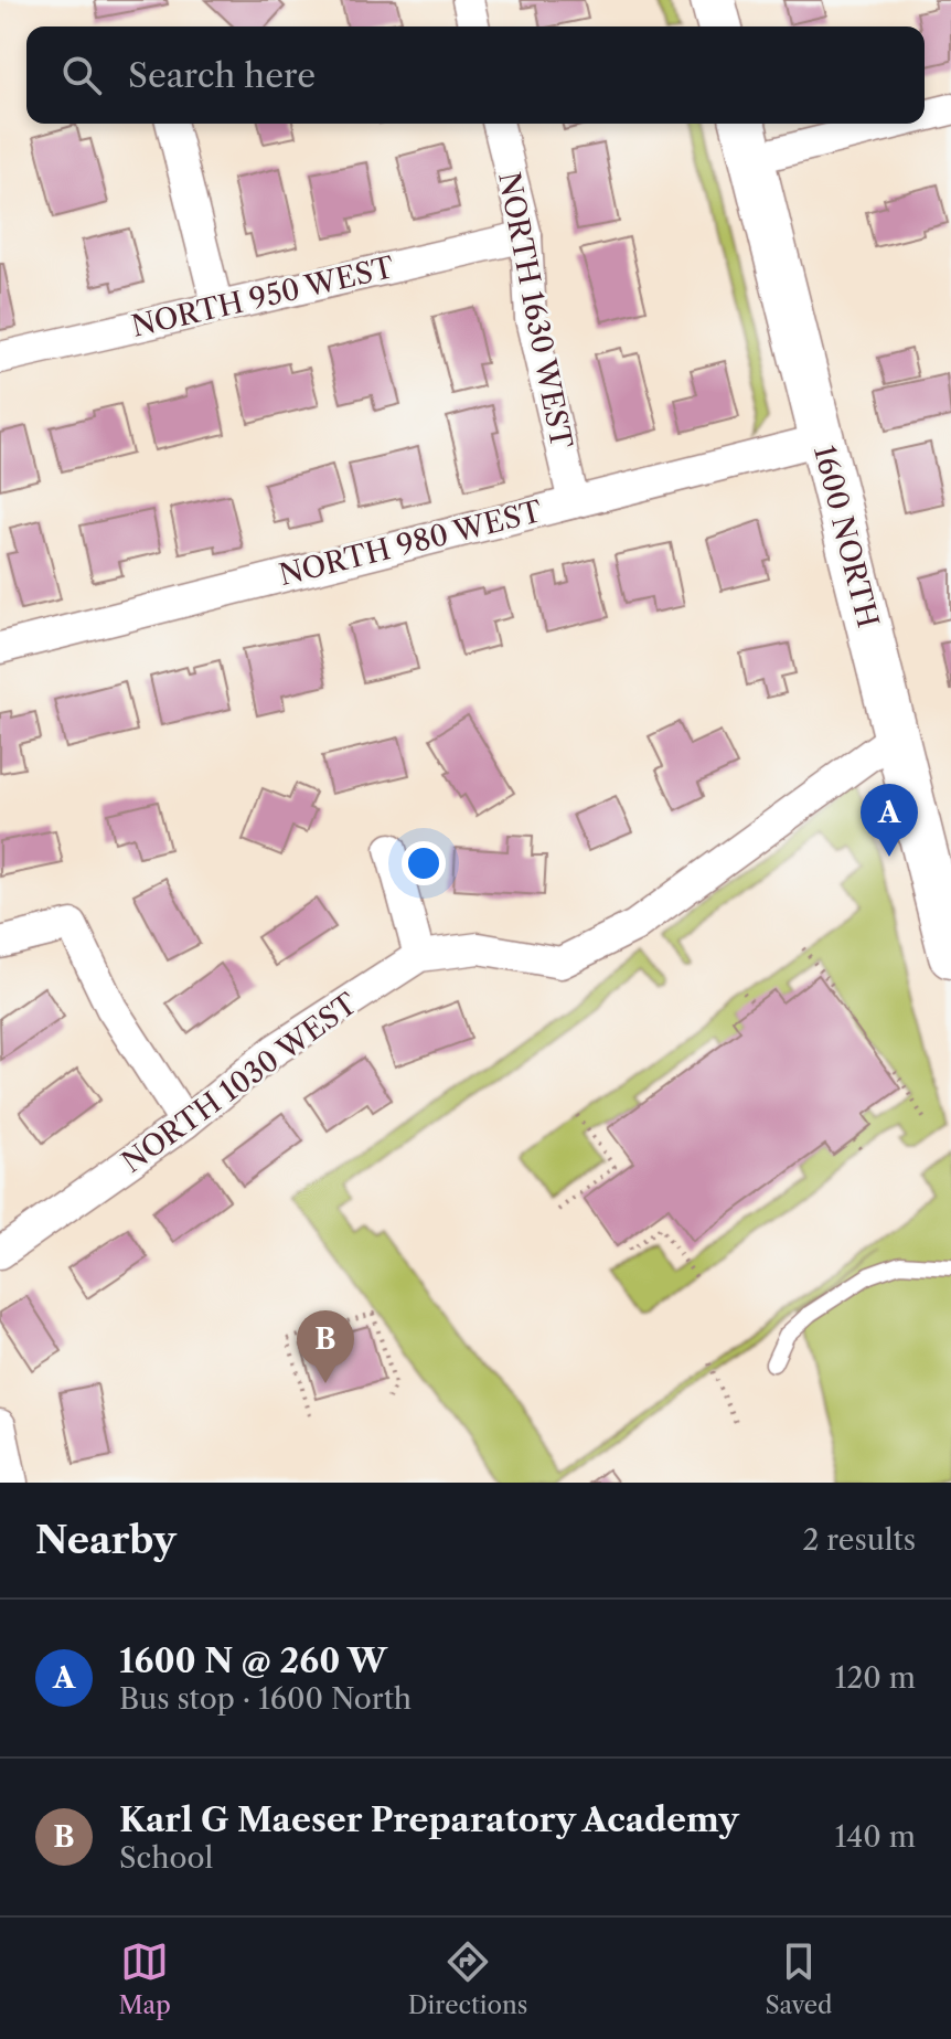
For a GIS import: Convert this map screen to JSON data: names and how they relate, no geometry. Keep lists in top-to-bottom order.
{
  "streets": {
    "main road": ["1600 NORTH"],
    "street": [
      "NORTH 950 WEST",
      "NORTH 1630 WEST",
      "NORTH 980 WEST",
      "NORTH 1030 WEST"
    ]
  },
  "crossings": [
    ["NORTH 950 WEST", "NORTH 1630 WEST"],
    ["NORTH 1630 WEST", "NORTH 980 WEST"],
    ["1600 NORTH", "NORTH 980 WEST"],
    ["1600 NORTH", "NORTH 1030 WEST"]
  ],
  "page": {
    "search": "Search here",
    "pins": ["A", "B"],
    "heading": ["Nearby", "2 results"],
    "list": [
      {
        "mark": "A",
        "name": "1600 N @ 260 W",
        "note": "Bus stop · 1600 North",
        "value": "120 m"
      },
      {
        "mark": "B",
        "name": "Karl G Maeser Preparatory Academy",
        "note": "School",
        "value": "140 m"
      }
    ],
    "nav": ["Map", "Directions", "Saved"]
  }
}
